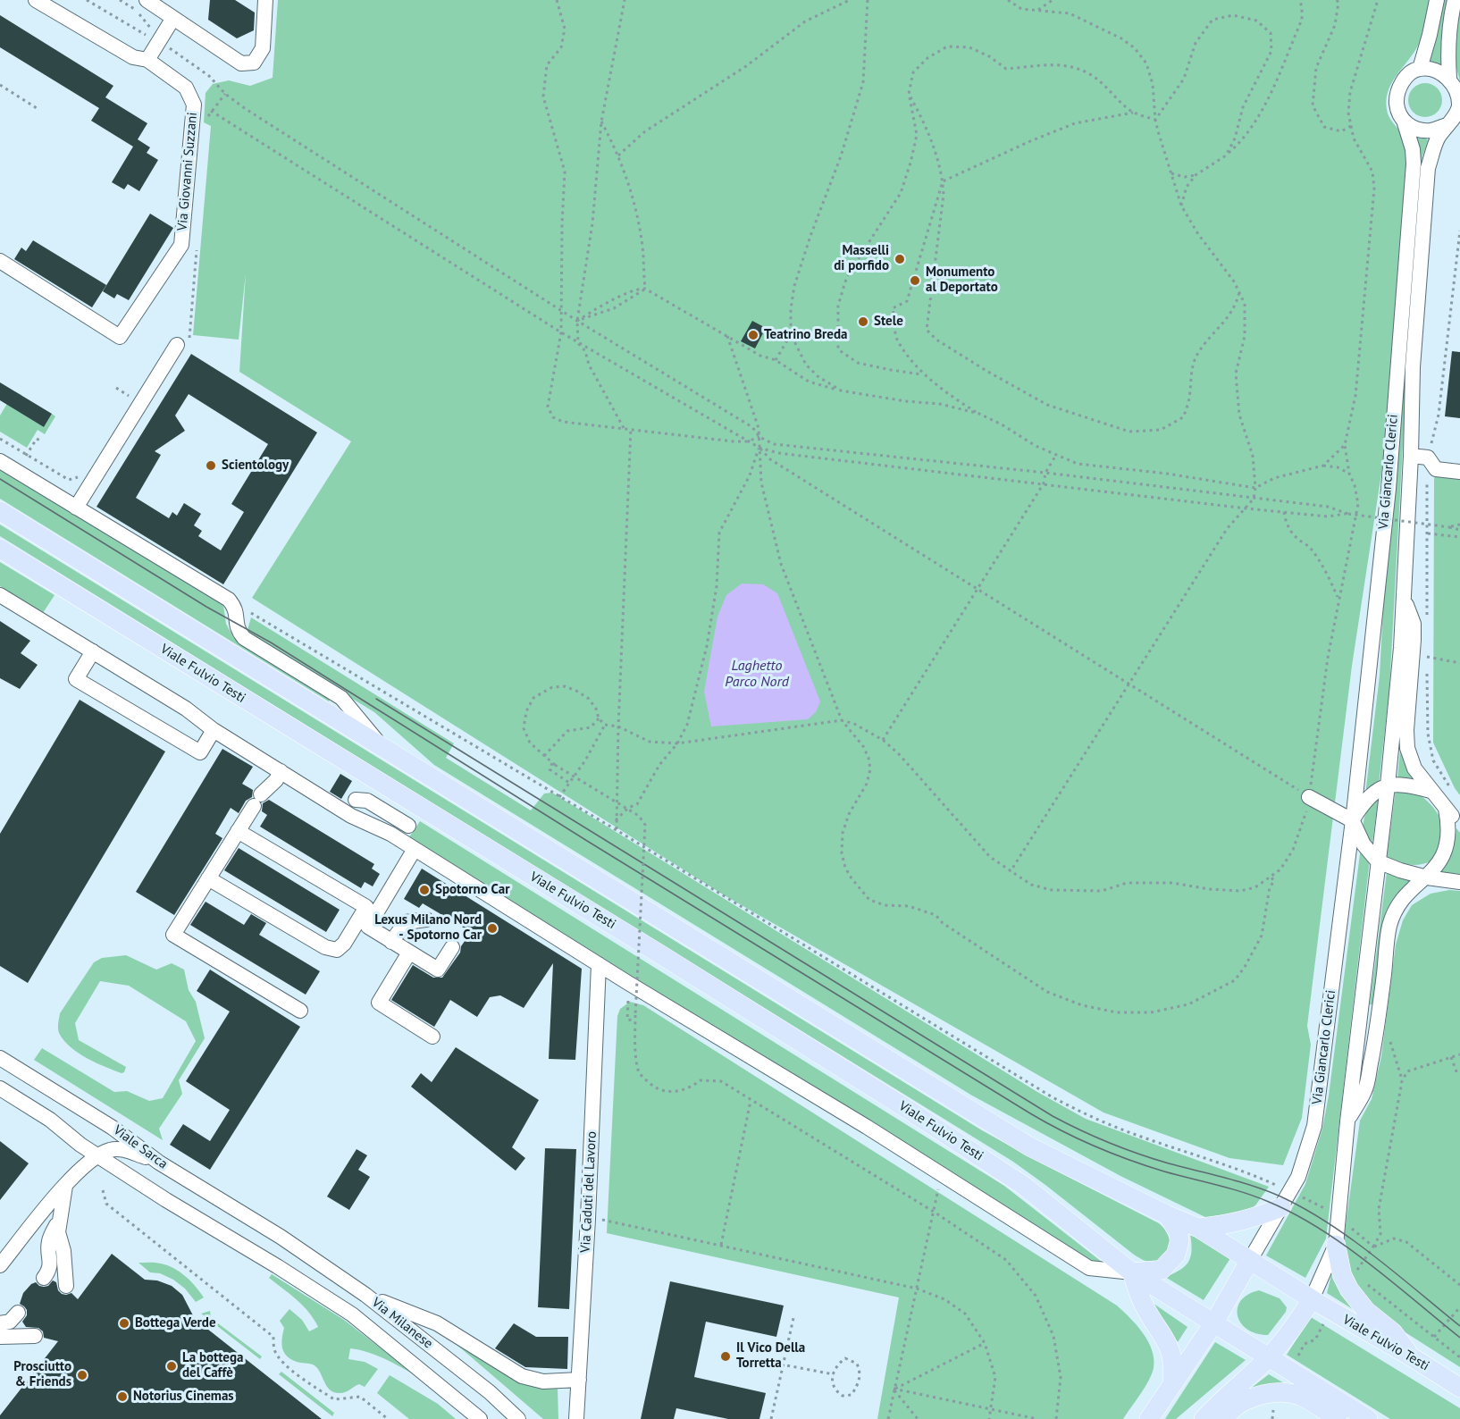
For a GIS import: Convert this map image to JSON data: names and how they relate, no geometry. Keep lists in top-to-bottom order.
{
  "streets": {
    "main road": ["Viale Fulvio Testi"],
    "street": [
      "Via Giovanni Suzzani",
      "Via Giancarlo Clerici",
      "Viale Sarca",
      "Via Caduti del Lavoro",
      "Via Milanese"
    ]
  },
  "crossings": [
    ["Via Giancarlo Clerici", "Viale Fulvio Testi"],
    ["Viale Fulvio Testi", "Via Caduti del Lavoro"],
    ["Viale Sarca", "Via Milanese"]
  ],
  "water": ["Laghetto Parco Nord"],
  "places": [
    "Masselli di porfido",
    "Monumento al Deportato",
    "Stele",
    "Teatrino Breda",
    "Scientology",
    "Spotorno Car",
    "Lexus Milano Nord - Spotorno Car",
    "Bottega Verde",
    "Il Vico Della Torretta",
    "La bottega del Caffè",
    "Prosciutto & Friends",
    "Notorius Cinemas"
  ]
}
